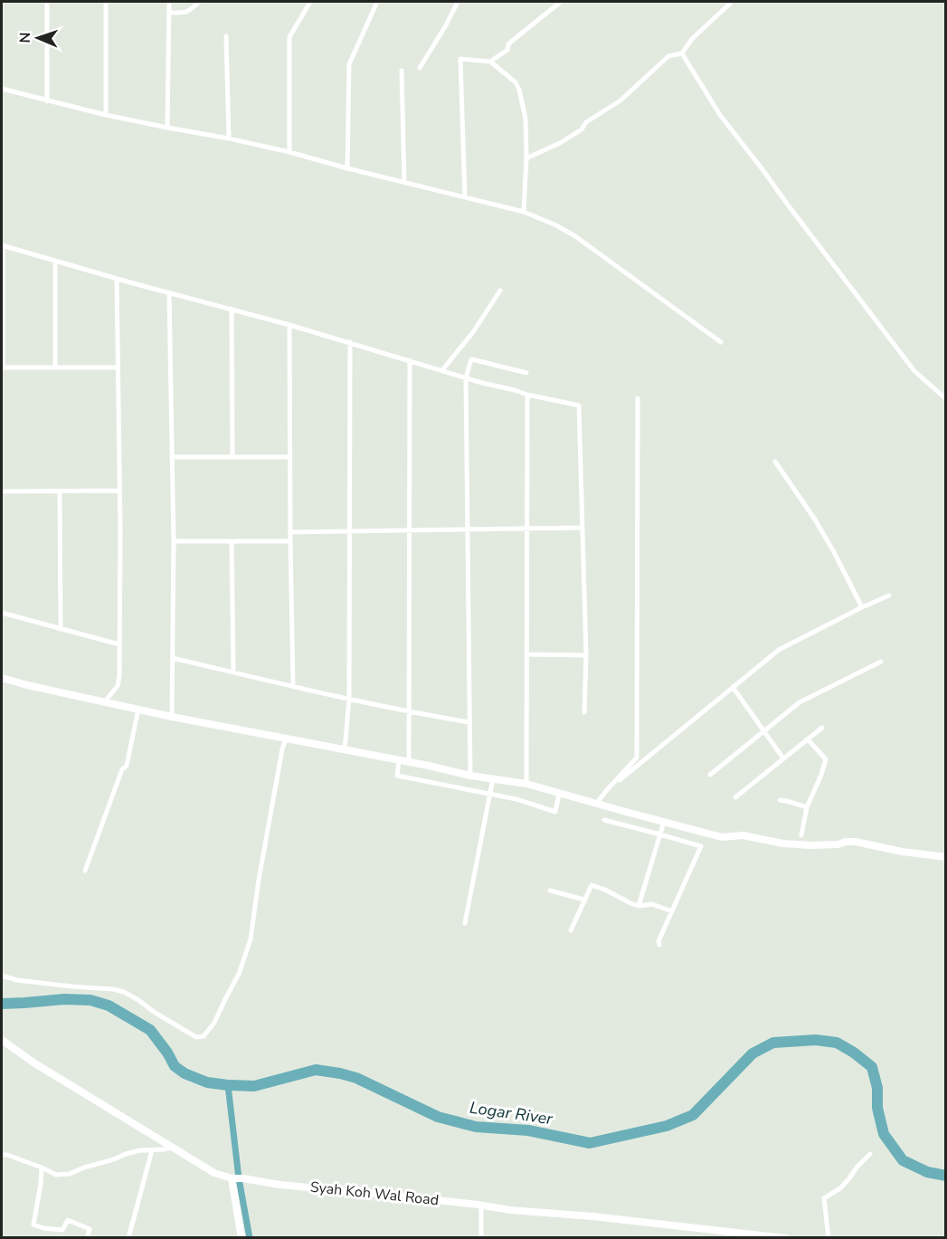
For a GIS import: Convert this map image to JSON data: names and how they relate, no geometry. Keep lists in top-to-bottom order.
{
  "streets": {
    "street": ["Syah Koh Wal Road"]
  },
  "water": ["Logar River"],
  "north": "left"
}
